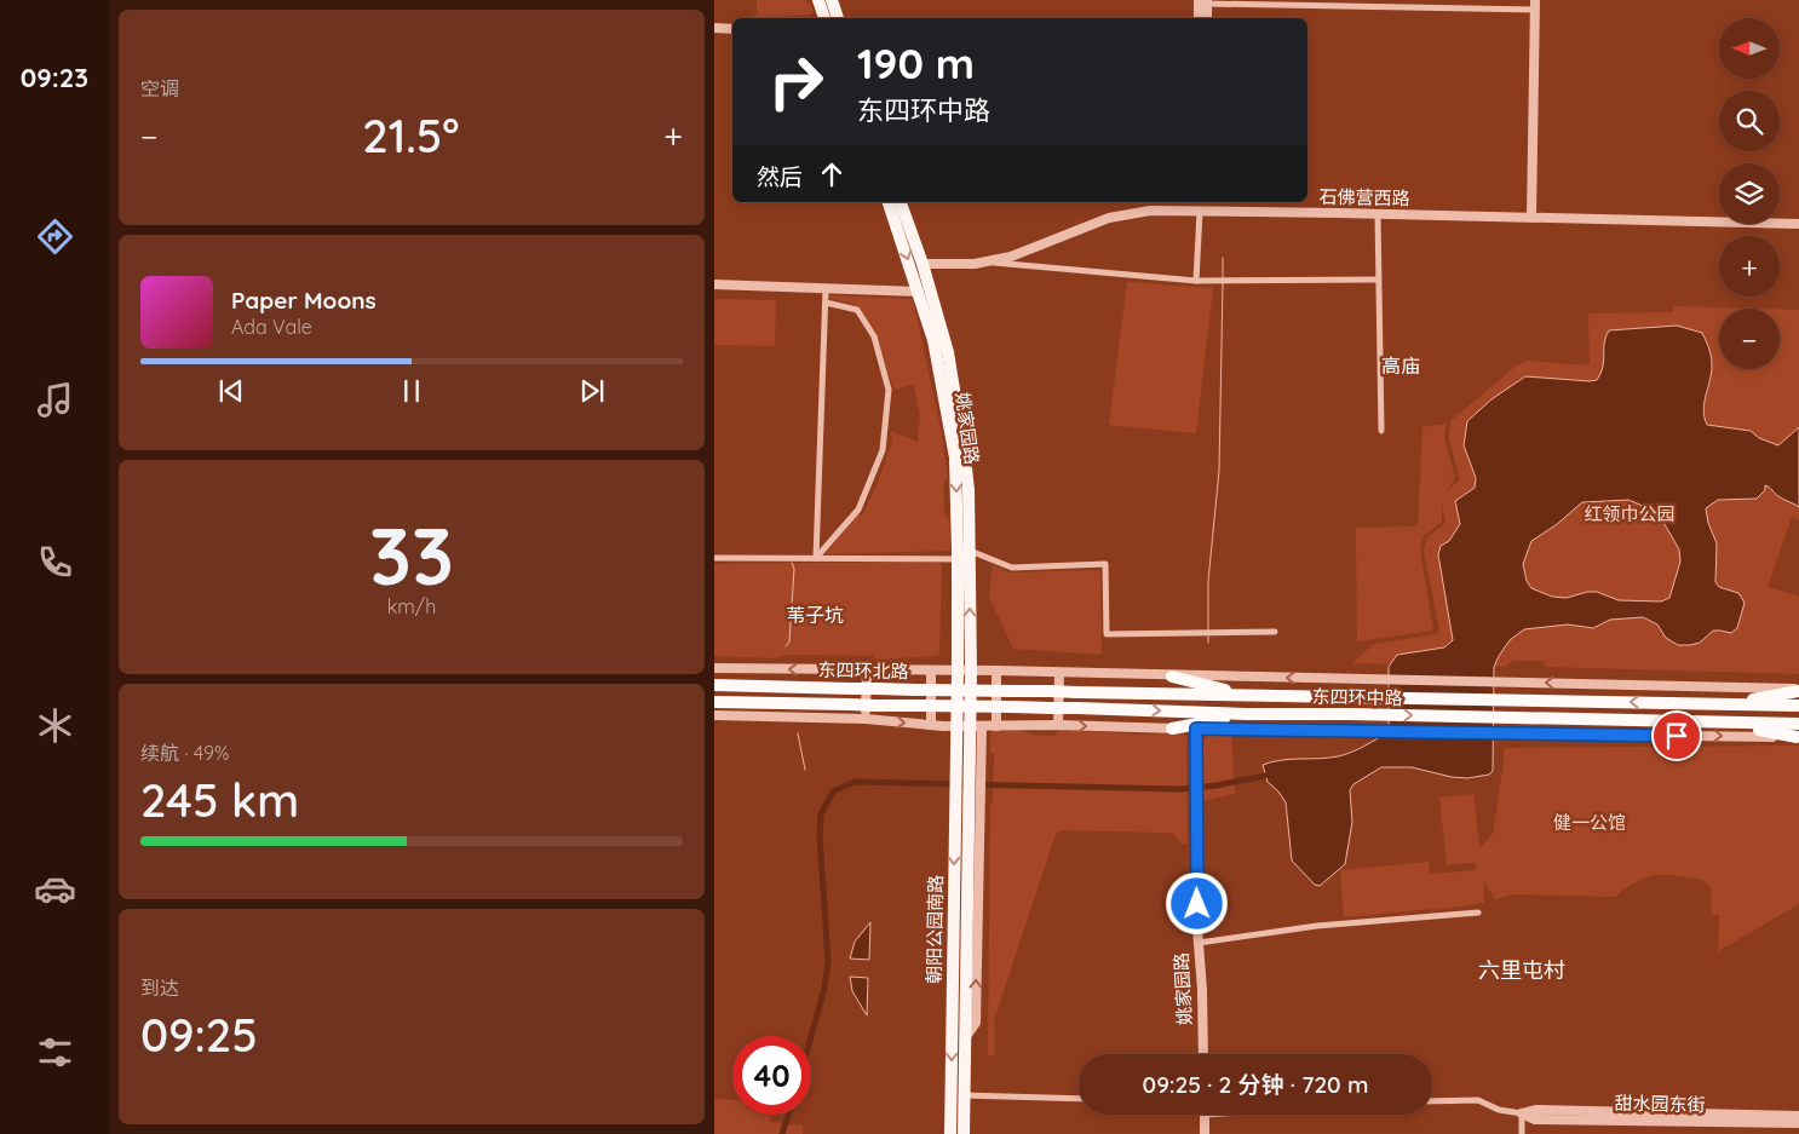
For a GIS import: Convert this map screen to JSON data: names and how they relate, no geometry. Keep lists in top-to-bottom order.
{
  "streets": {
    "highway": ["东四环北路", "东四环中路"],
    "main road": ["姚家园路", "朝阳公园南路"],
    "street": ["石佛营西路", "甜水园东街"]
  },
  "crossings": [
    ["石佛营西路", "姚家园路"],
    ["姚家园路", "东四环北路"],
    ["姚家园路", "东四环中路"],
    ["姚家园路", "朝阳公园南路"],
    ["东四环北路", "东四环中路"],
    ["东四环中路", "朝阳公园南路"]
  ],
  "districts": ["高庙", "苇子坑", "六里屯村"],
  "parks": ["红领巾公园", "健一公馆"],
  "north": "left",
  "page": {
    "tabs": "09:23",
    "tile": [
      "空调",
      ["33", "km/h"],
      ["续航 · 49%", "245 km"],
      ["到达", "09:25"]
    ],
    "map_buttons": ["+", "−"],
    "turn": ["190 m", "东四环中路"],
    "heat": ["−", "21.5°", "+"],
    "then": "然后",
    "song": ["Paper Moons", "Ada Vale"],
    "limit": "40",
    "trip": "09:25 · 2 分钟 · 720 m"
  }
}
